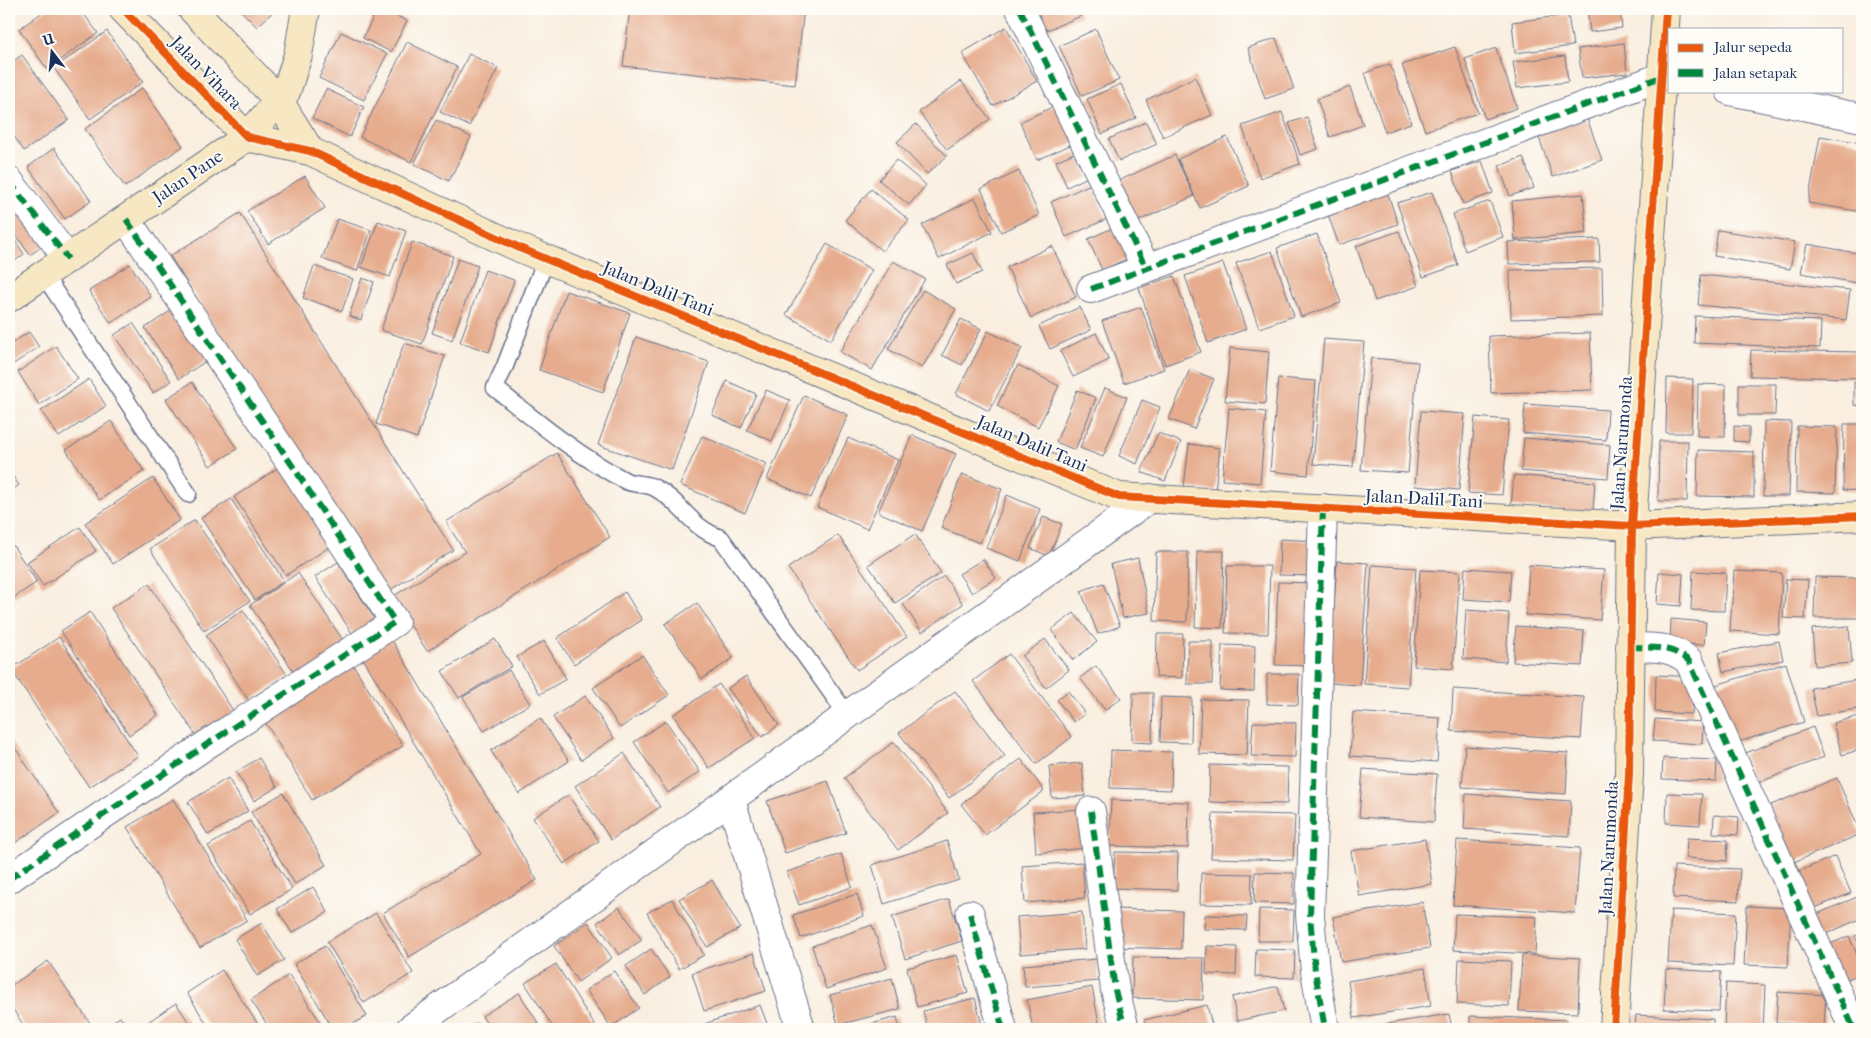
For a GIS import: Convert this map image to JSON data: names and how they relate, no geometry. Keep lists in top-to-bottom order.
{
  "streets": {
    "street": [
      "Jalan Vihara",
      "Jalan Pane",
      "Jalan Dalil Tani",
      "Jalan Narumonda"
    ]
  },
  "crossings": [
    ["Jalan Vihara", "Jalan Pane"],
    ["Jalan Vihara", "Jalan Dalil Tani"],
    ["Jalan Pane", "Jalan Dalil Tani"],
    ["Jalan Dalil Tani", "Jalan Narumonda"]
  ],
  "legend": ["Jalur sepeda", "Jalan setapak"],
  "north": "top"
}
